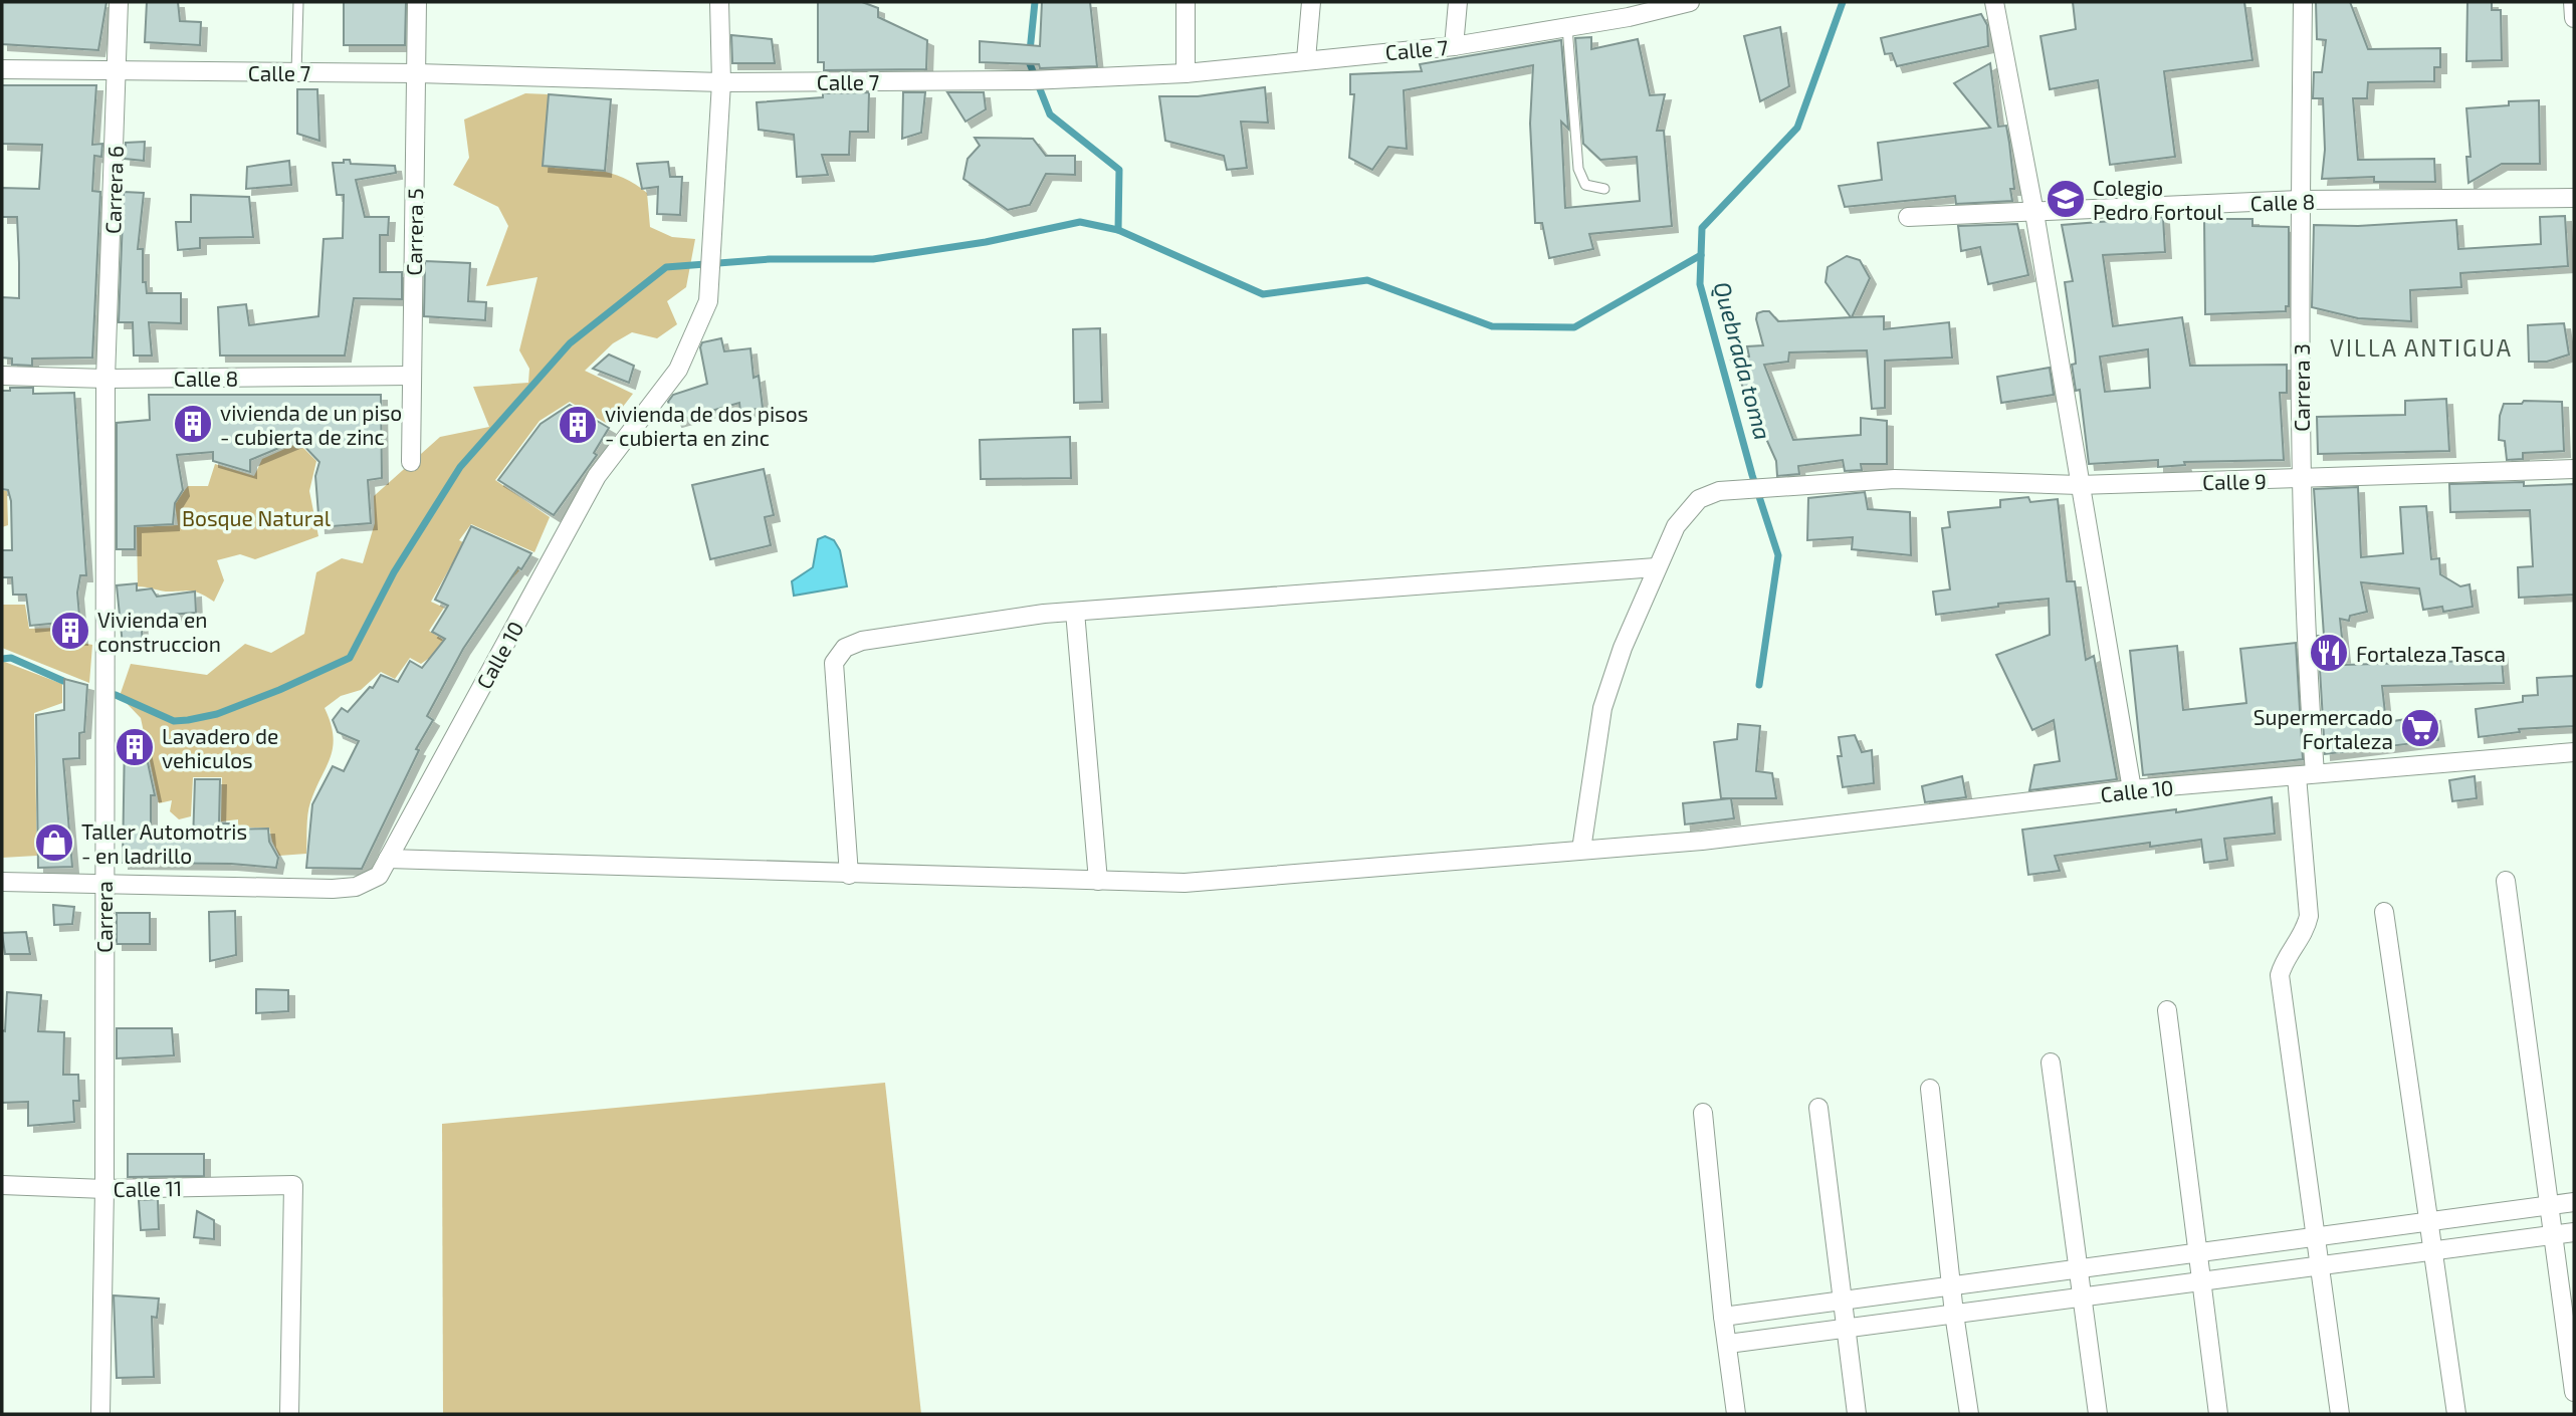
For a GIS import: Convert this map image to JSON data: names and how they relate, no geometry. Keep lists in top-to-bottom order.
{
  "streets": {
    "street": [
      "Calle 7",
      "Carrera 6",
      "Calle 8",
      "Carrera 5",
      "Carrera 3",
      "Calle 9",
      "Calle 10",
      "Carrera",
      "Calle 11"
    ]
  },
  "crossings": [
    ["Calle 7", "Carrera 6"],
    ["Calle 7", "Carrera 5"],
    ["Calle 7", "Calle 10"],
    ["Carrera 6", "Calle 8"],
    ["Carrera 6", "Carrera"],
    ["Calle 8", "Carrera 5"],
    ["Calle 8", "Carrera 3"],
    ["Calle 8", "Carrera"],
    ["Carrera 3", "Calle 9"],
    ["Carrera 3", "Calle 10"],
    ["Calle 9", "Calle 10"],
    ["Calle 10", "Carrera"],
    ["Carrera", "Calle 11"]
  ],
  "districts": ["VILLA ANTIGUA"],
  "water": ["Quebrada toma"],
  "parks": ["Bosque Natural"],
  "places": {
    "school or university": ["Colegio Pedro Fortoul"],
    "building": [
      "vivienda de un piso - cubierta de zinc",
      "vivienda de dos pisos - cubierta en zinc",
      "Vivienda en construccion",
      "Lavadero de vehiculos"
    ],
    "restaurant": ["Fortaleza Tasca"],
    "supermarket": ["Supermercado Fortaleza"],
    "shop": ["Taller Automotris - en ladrillo"]
  }
}
